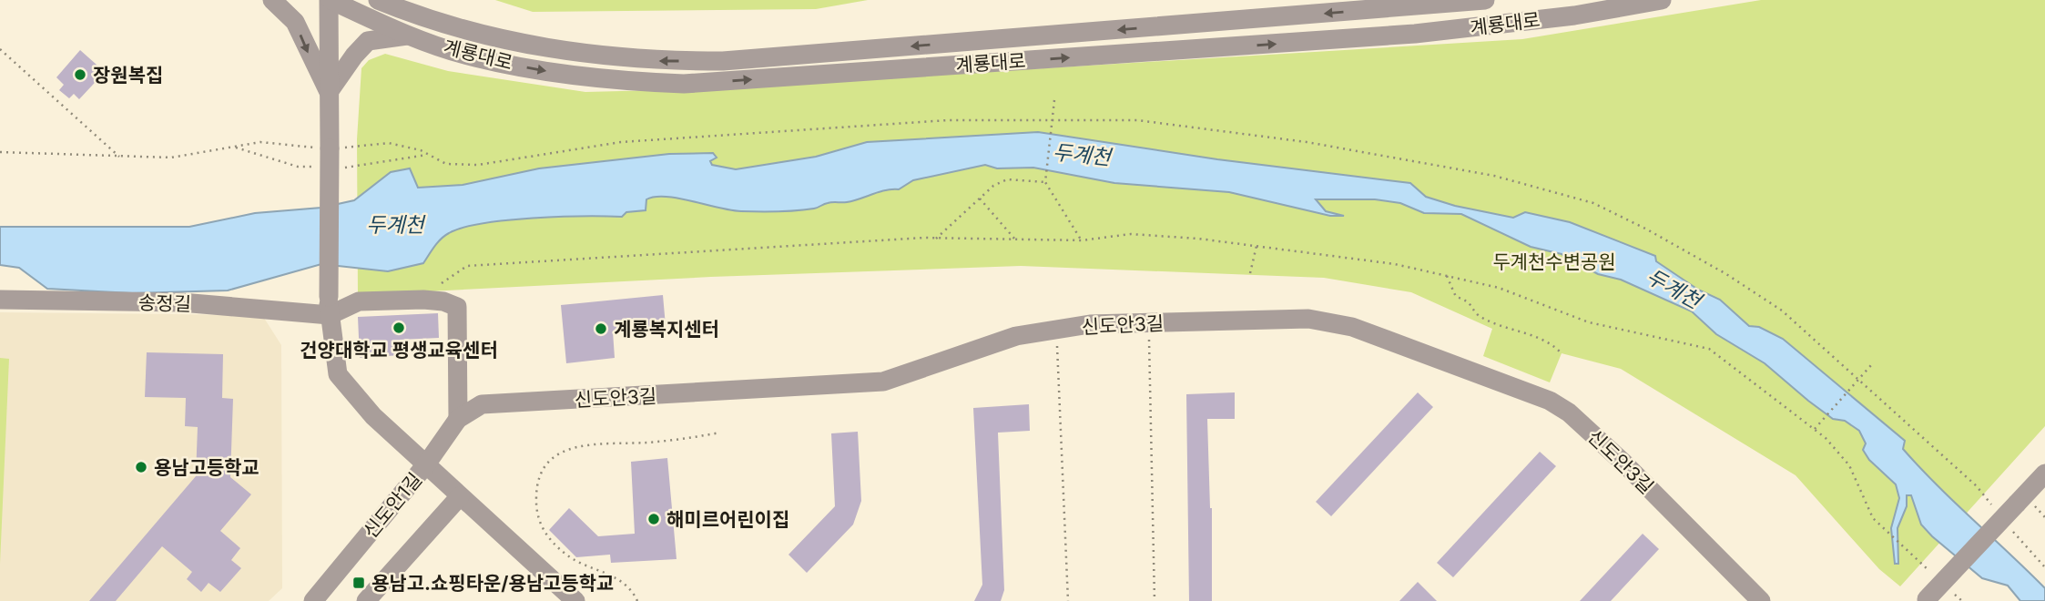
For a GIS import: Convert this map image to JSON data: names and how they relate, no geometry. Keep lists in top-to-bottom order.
{
  "streets": {
    "street": [
      "계룡대로",
      "송정길",
      "신도안3길",
      "신도안1길"
    ]
  },
  "crossings": [
    ["송정길", "신도안1길"],
    ["신도안3길", "신도안1길"]
  ],
  "water": ["두계천"],
  "parks": ["두계천수변공원"],
  "places": {
    "other": [
      "장원복집",
      "건양대학교 평생교육센터",
      "계룡복지센터",
      "용남고등학교",
      "해미르어린이집"
    ],
    "transit": ["용남고.쇼핑타운/용남고등학교"]
  }
}
